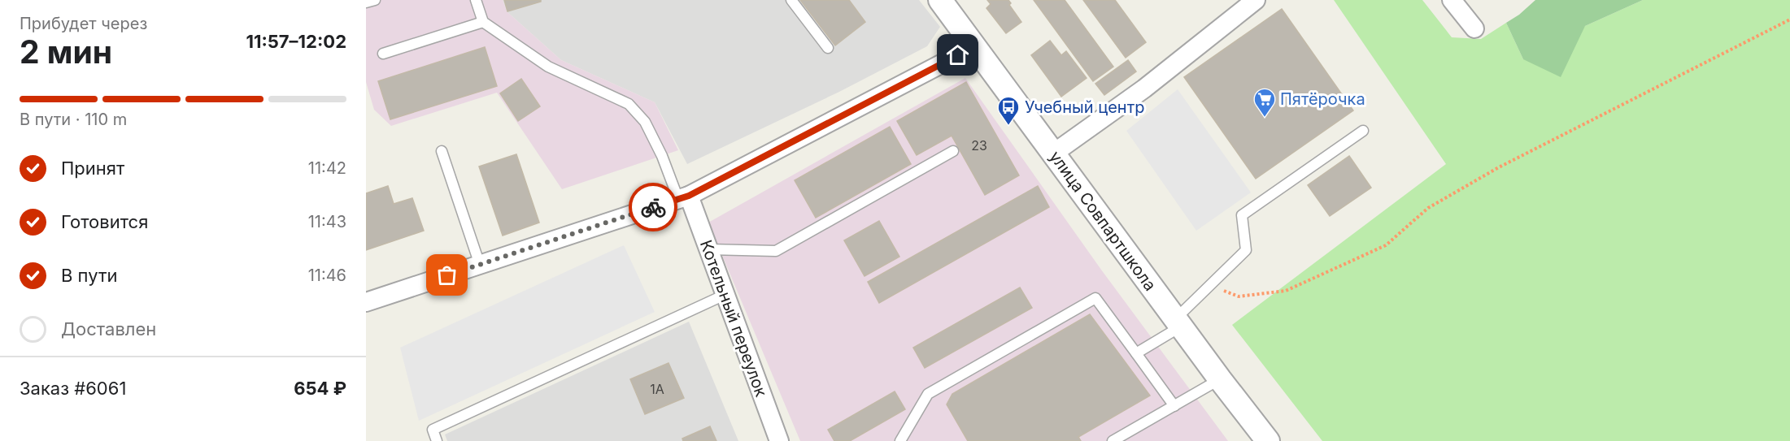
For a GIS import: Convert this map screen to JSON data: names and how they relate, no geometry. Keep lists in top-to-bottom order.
{
  "streets": {
    "street": ["улица Совпартшкола", "Котельный переулок"]
  },
  "places": {
    "supermarket": ["Пятёрочка"],
    "bus stop": ["Учебный центр"]
  },
  "house_numbers": ["23", "1А"],
  "page": {
    "heading": ["2 мин", "Прибудет через", "11:57–12:02"],
    "panel": ["Заказ #6061", "654 ₽"],
    "bar": "В пути · 110 m",
    "list": [
      ["Принят", "11:42"],
      ["Готовится", "11:43"],
      ["В пути", "11:46"],
      "Доставлен"
    ]
  }
}
